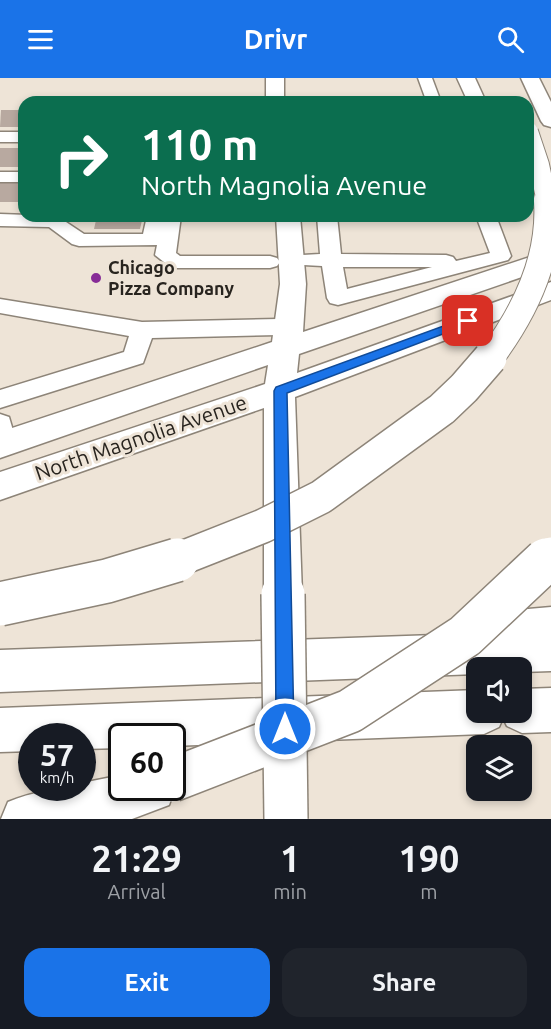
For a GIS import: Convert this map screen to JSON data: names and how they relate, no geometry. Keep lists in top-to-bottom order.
{
  "streets": {
    "main road": ["North Magnolia Avenue"]
  },
  "places": ["Chicago Pizza Company"],
  "page": {
    "header": "Drivr",
    "turn": ["110 m", "North Magnolia Avenue"],
    "speed": "57 km/h",
    "limit": "60",
    "eta": [
      "21:29",
      "Arrival",
      "1",
      "min",
      "190",
      "m"
    ],
    "buttons": ["Exit", "Share"]
  }
}
